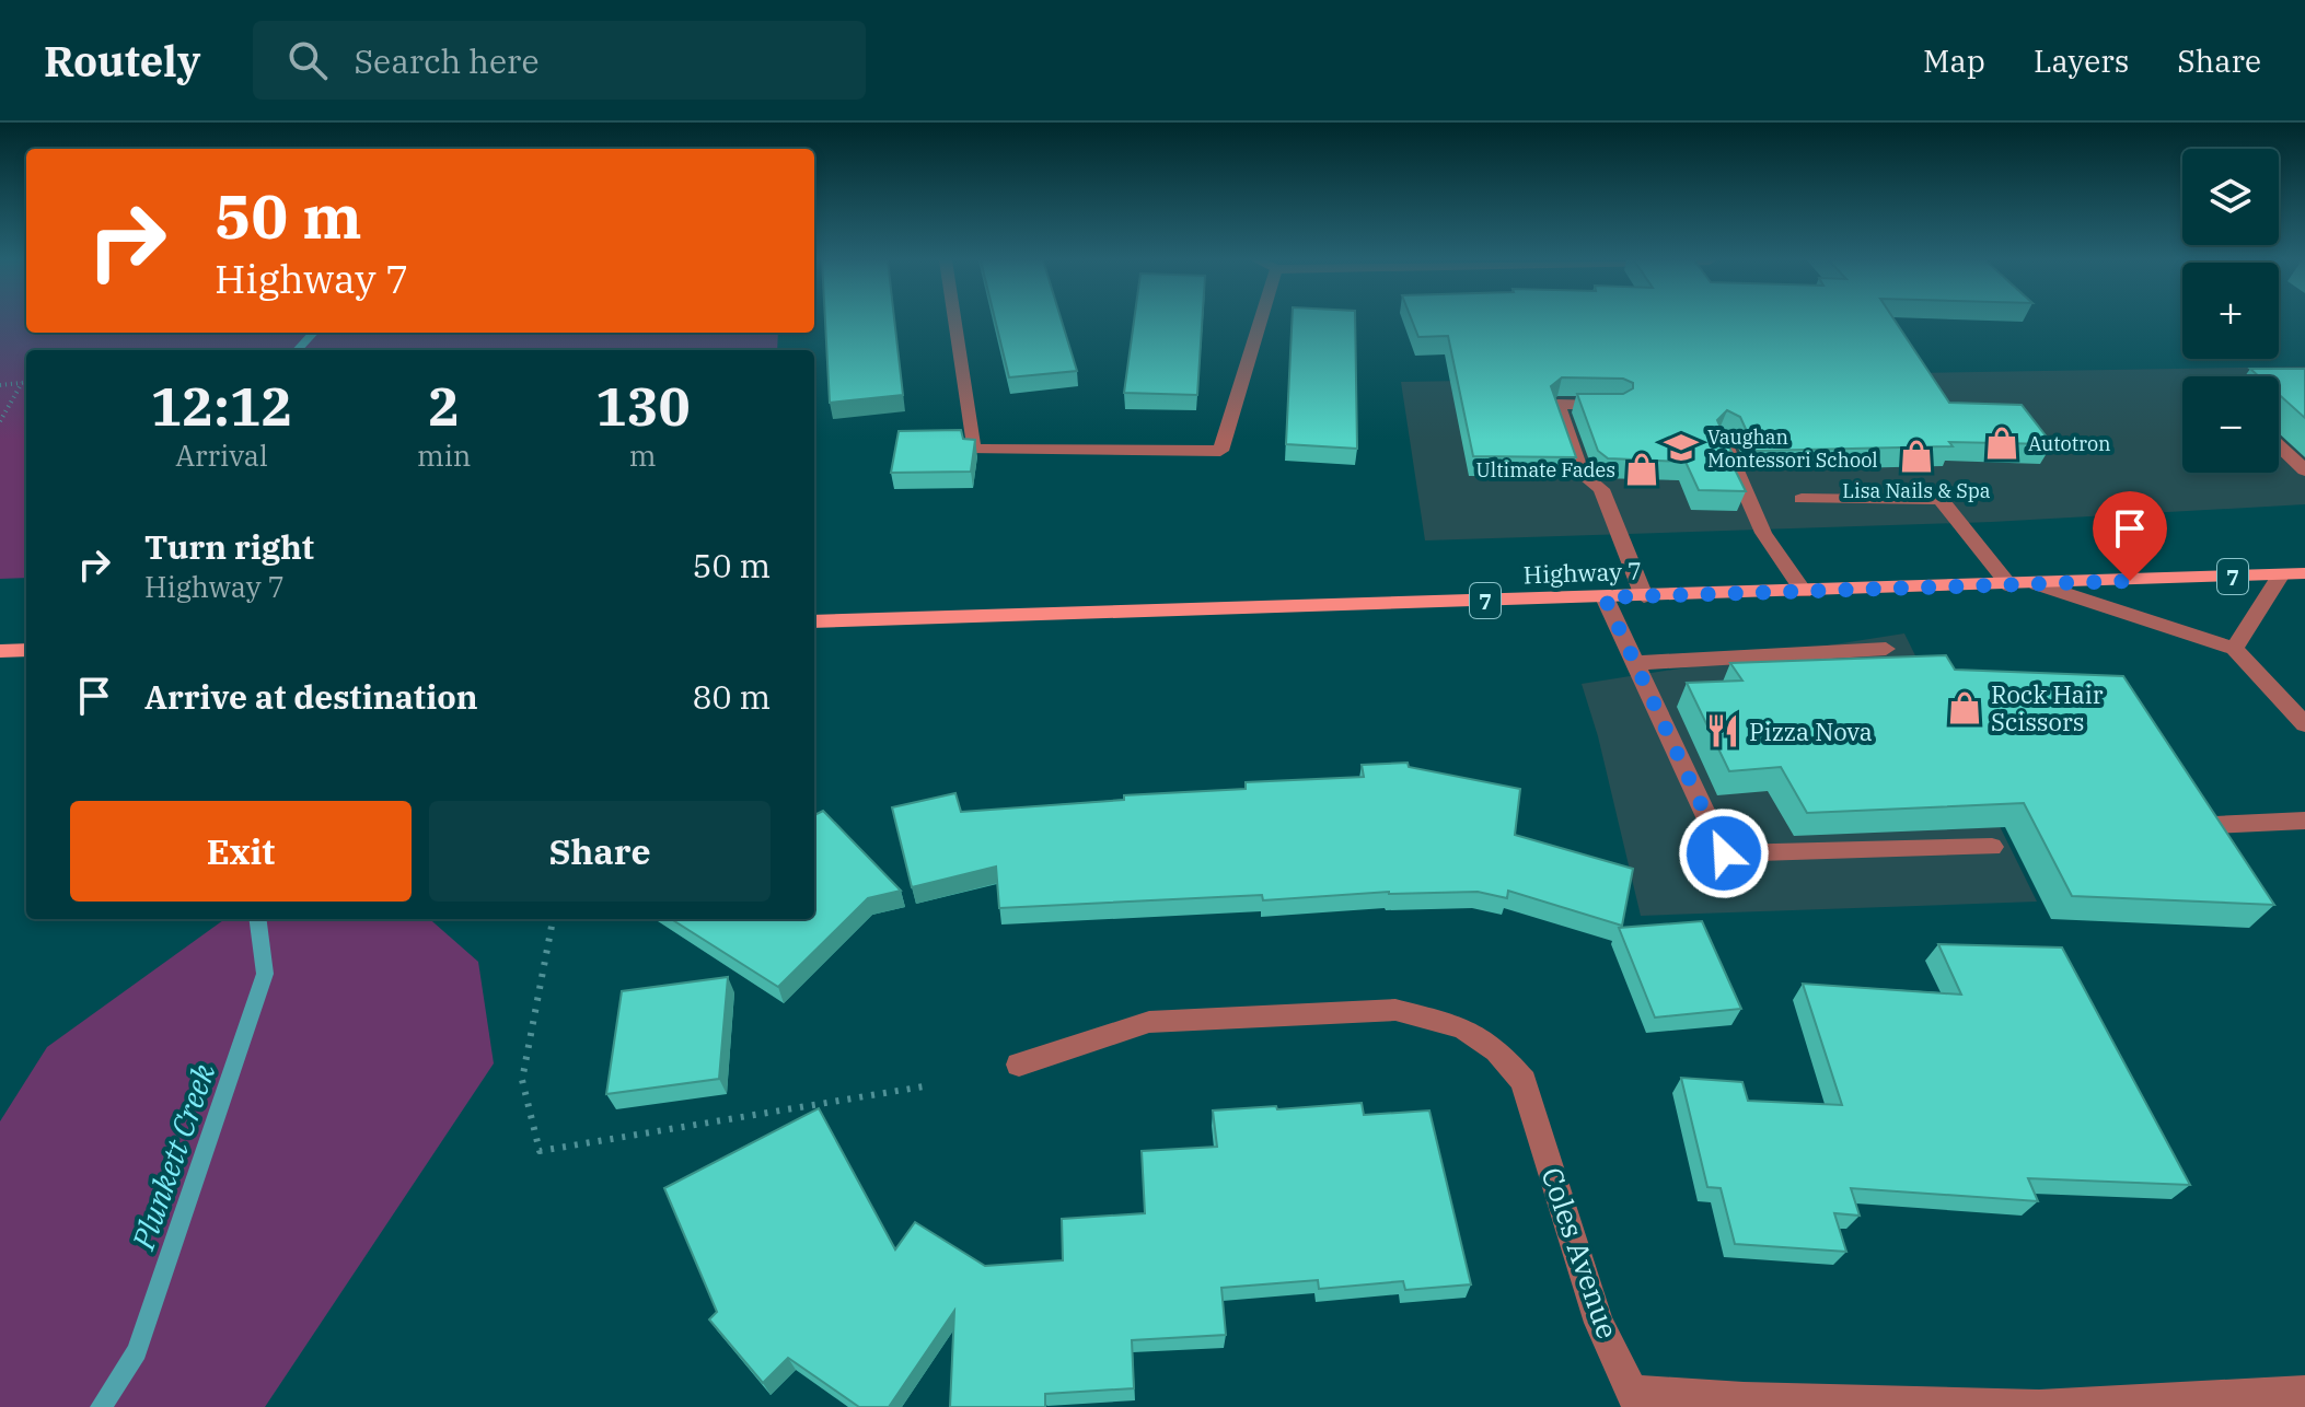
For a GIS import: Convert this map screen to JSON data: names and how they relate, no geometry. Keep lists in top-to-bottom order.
{
  "streets": {
    "main road": ["Highway 7", "7"],
    "street": ["Coles Avenue"]
  },
  "water": ["Plunkett Creek"],
  "places": {
    "shop": [
      "Autotron",
      "Lisa Nails & Spa",
      "Ultimate Fades",
      "Rock Hair Scissors"
    ],
    "school or university": ["Vaughan Montessori School"],
    "restaurant": ["Pizza Nova"]
  },
  "page": {
    "header": "Routely",
    "search": "Search here",
    "nav": ["Map", "Layers", "Share"],
    "map_buttons": ["+", "−"],
    "turn": ["50 m", "Highway 7"],
    "eta": [
      "12:12",
      "Arrival",
      "2",
      "min",
      "130",
      "m"
    ],
    "list": [
      {
        "name": "Turn right",
        "note": "Highway 7",
        "value": "50 m"
      },
      {
        "name": "Arrive at destination",
        "value": "80 m"
      }
    ],
    "buttons": ["Exit", "Share"]
  }
}
